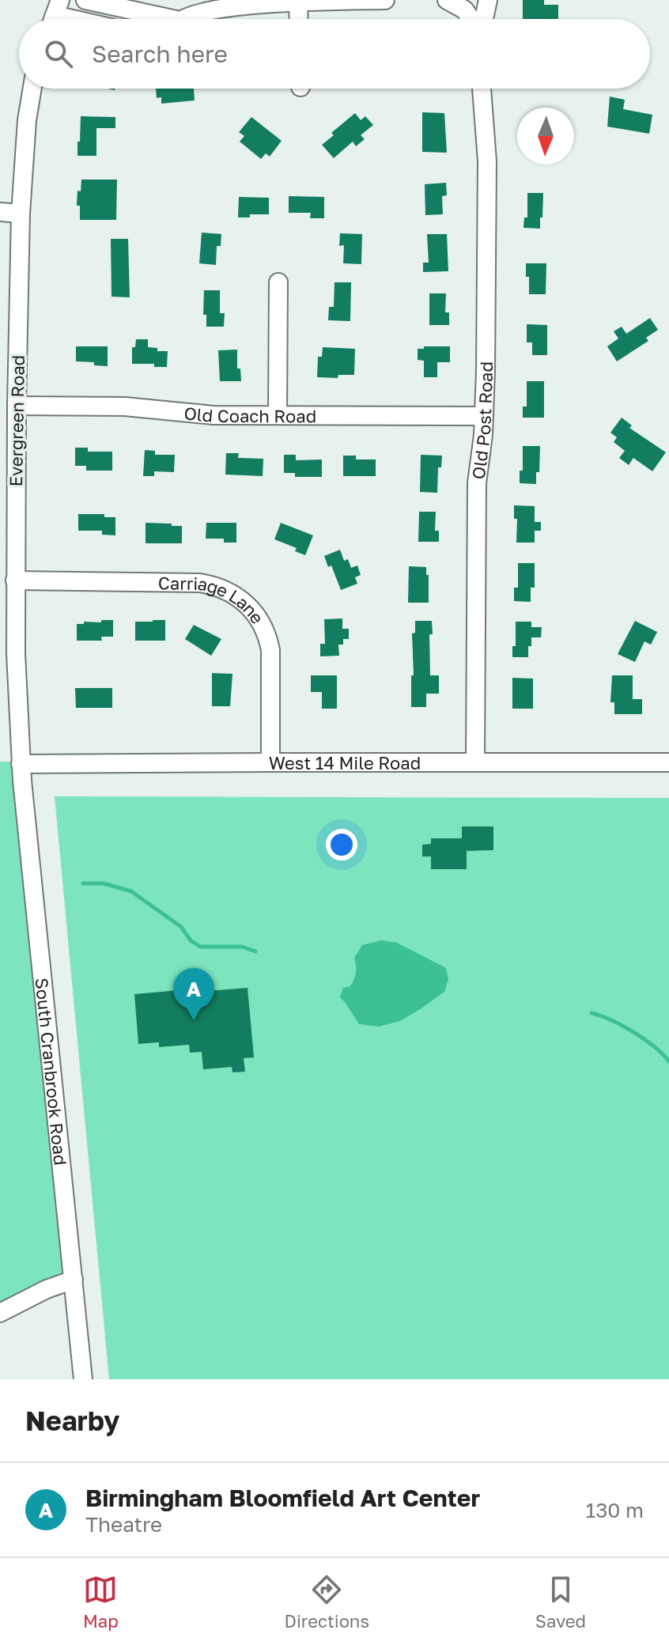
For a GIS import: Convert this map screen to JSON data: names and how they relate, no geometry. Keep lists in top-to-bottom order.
{
  "streets": {
    "street": [
      "Old Coach Road",
      "Old Post Road",
      "Evergreen Road",
      "Carriage Lane",
      "West 14 Mile Road",
      "South Cranbrook Road"
    ]
  },
  "crossings": [
    ["Old Coach Road", "Old Post Road"],
    ["Old Coach Road", "Evergreen Road"],
    ["Old Post Road", "West 14 Mile Road"],
    ["Evergreen Road", "Carriage Lane"],
    ["Evergreen Road", "West 14 Mile Road"],
    ["Evergreen Road", "South Cranbrook Road"],
    ["Carriage Lane", "West 14 Mile Road"],
    ["West 14 Mile Road", "South Cranbrook Road"]
  ],
  "north": "bottom",
  "page": {
    "search": "Search here",
    "pins": "A",
    "heading": "Nearby",
    "list": [
      {
        "mark": "A",
        "name": "Birmingham Bloomfield Art Center",
        "note": "Theatre",
        "value": "130 m"
      }
    ],
    "nav": ["Map", "Directions", "Saved"]
  }
}
